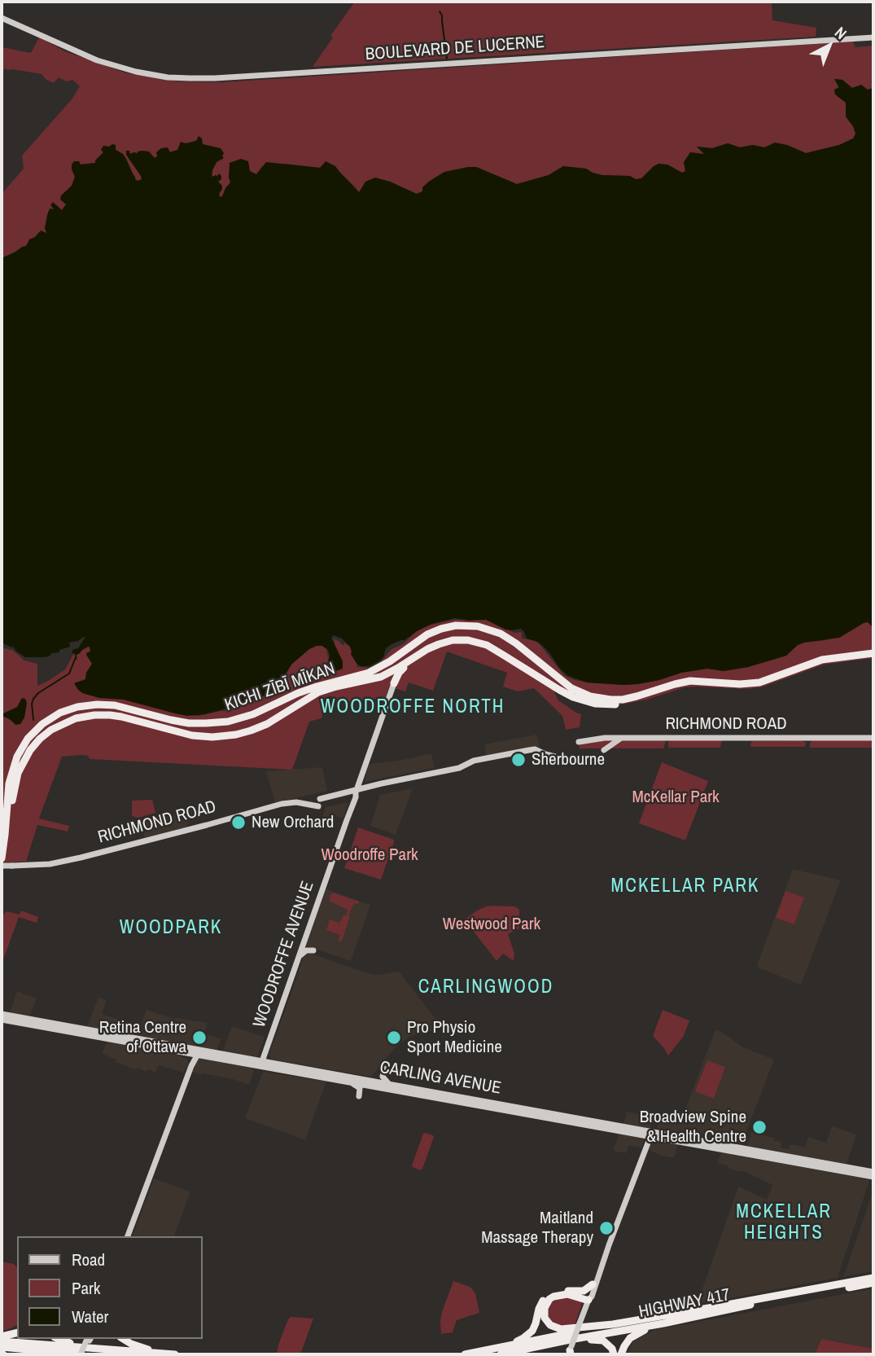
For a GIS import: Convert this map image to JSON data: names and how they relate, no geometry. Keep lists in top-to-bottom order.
{
  "streets": {
    "highway": ["KICHI ZĪBĪ MĪKAN", "HIGHWAY 417"],
    "main road": [
      "BOULEVARD DE LUCERNE",
      "RICHMOND ROAD",
      "WOODROFFE AVENUE",
      "CARLING AVENUE"
    ]
  },
  "crossings": [
    ["KICHI ZĪBĪ MĪKAN", "RICHMOND ROAD"],
    ["RICHMOND ROAD", "WOODROFFE AVENUE"],
    ["WOODROFFE AVENUE", "CARLING AVENUE"]
  ],
  "districts": [
    "WOODROFFE NORTH",
    "MCKELLAR PARK",
    "WOODPARK",
    "CARLINGWOOD",
    "MCKELLAR HEIGHTS"
  ],
  "parks": ["McKellar Park", "Woodroffe Park", "Westwood Park"],
  "places": [
    "Sherbourne",
    "New Orchard",
    "Retina Centre of Ottawa",
    "Pro Physio Sport Medicine",
    "Broadview Spine & Health Centre",
    "Maitland Massage Therapy"
  ],
  "legend": ["Road", "Park", "Water"],
  "north": "top right"
}
